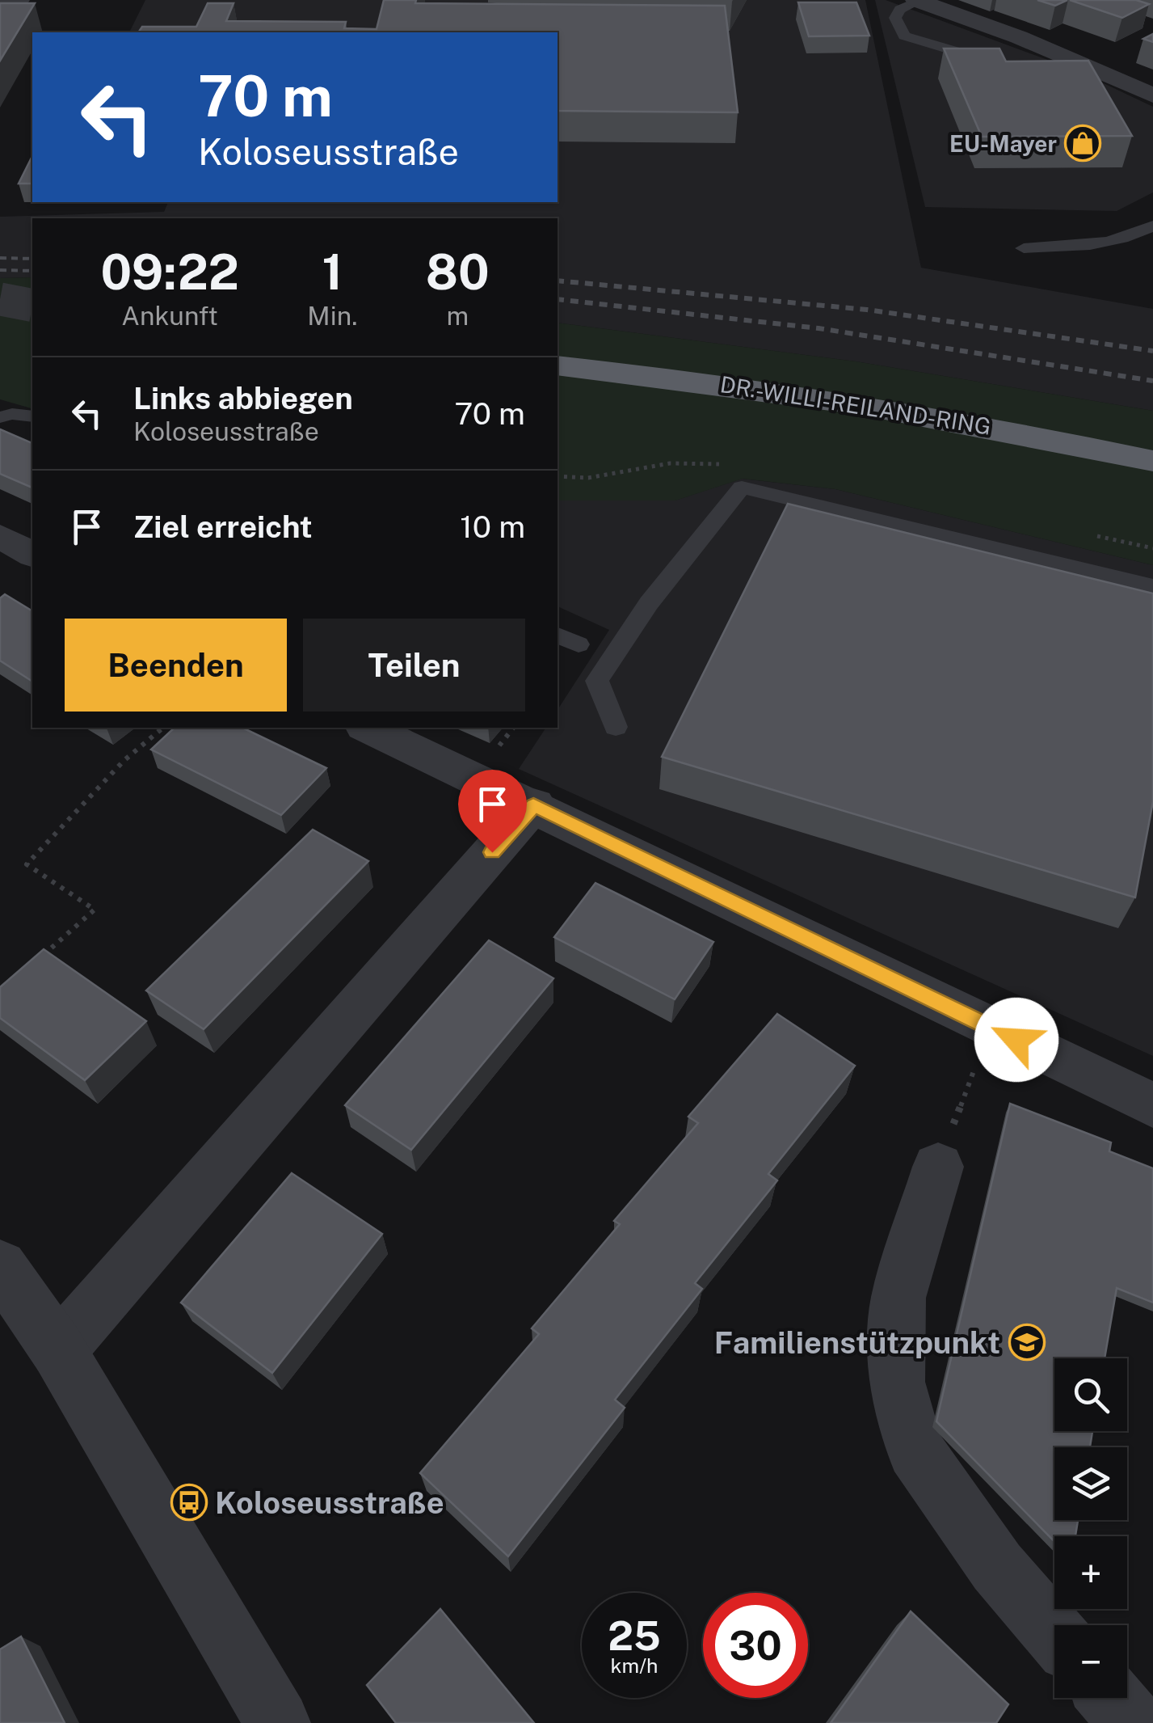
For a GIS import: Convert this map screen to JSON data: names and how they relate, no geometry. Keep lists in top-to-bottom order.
{
  "streets": {
    "highway": ["DR.-WILLI-REILAND-RING"]
  },
  "places": {
    "shop": ["EU-Mayer"],
    "school or university": ["Familienstützpunkt"],
    "bus stop": ["Koloseusstraße"]
  },
  "page": {
    "turn": ["70 m", "Koloseusstraße"],
    "eta": [
      "09:22",
      "Ankunft",
      "1",
      "Min.",
      "80",
      "m"
    ],
    "list": [
      {
        "name": "Links abbiegen",
        "note": "Koloseusstraße",
        "value": "70 m"
      },
      {
        "name": "Ziel erreicht",
        "value": "10 m"
      }
    ],
    "buttons": ["Beenden", "Teilen"],
    "map_buttons": ["+", "−"],
    "speed": "25 km/h",
    "limit": "30"
  }
}
